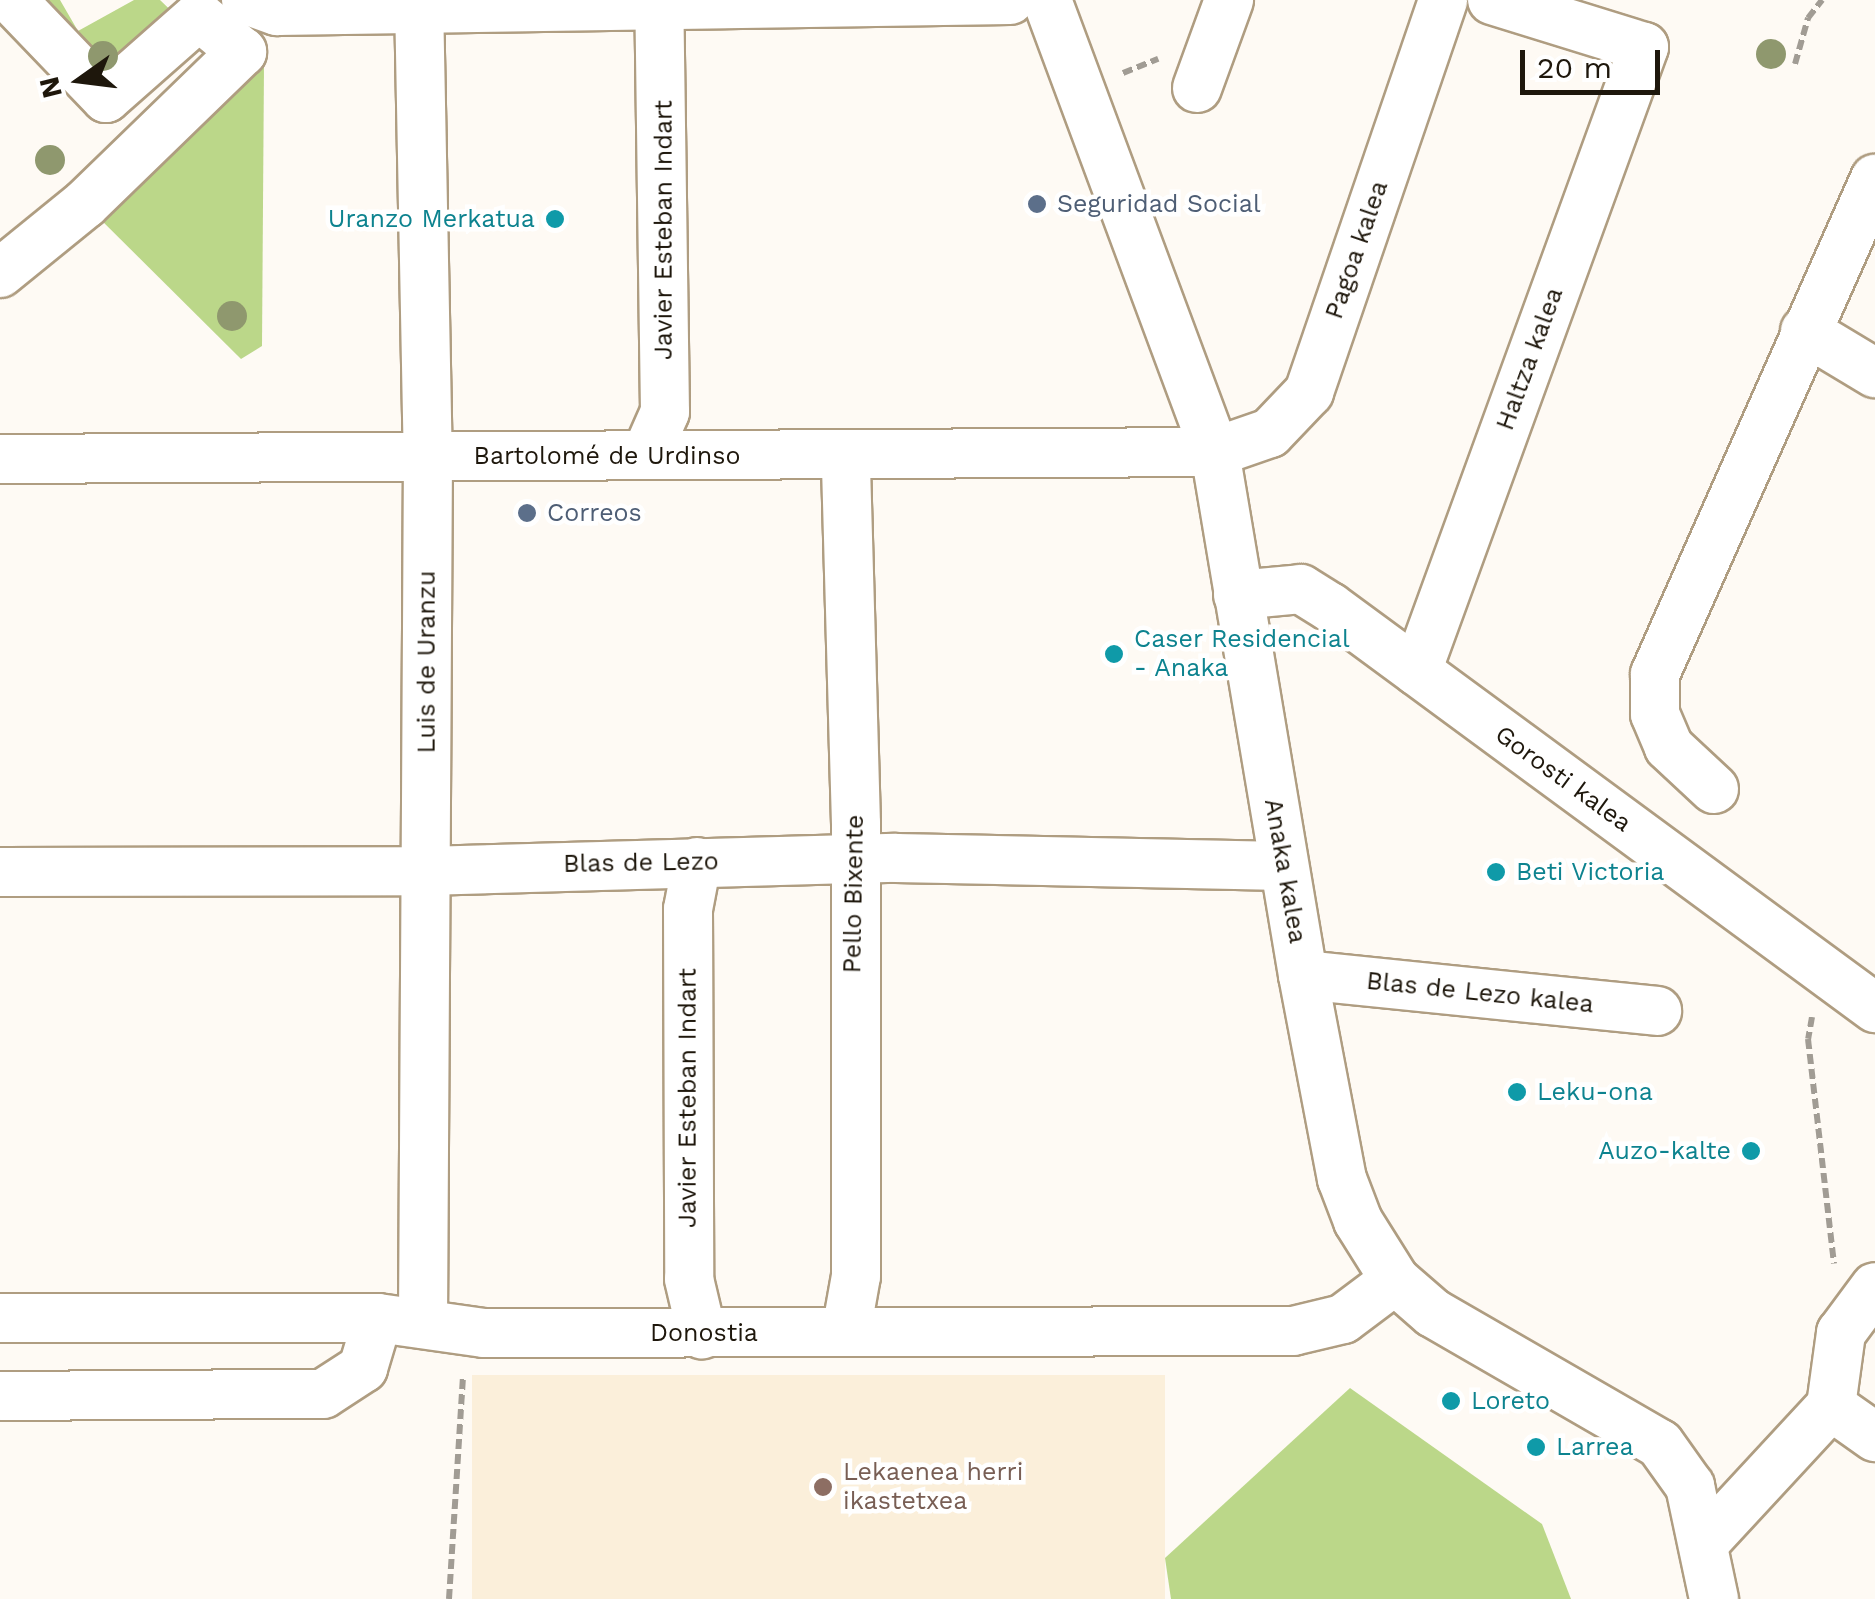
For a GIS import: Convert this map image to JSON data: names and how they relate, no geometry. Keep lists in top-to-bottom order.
{
  "streets": {
    "street": [
      "Javier Esteban Indart",
      "Pagoa kalea",
      "Haltza kalea",
      "Bartolomé de Urdinso",
      "Luis de Uranzu",
      "Gorosti kalea",
      "Blas de Lezo",
      "Anaka kalea",
      "Pello Bixente",
      "Blas de Lezo kalea",
      "Donostia"
    ]
  },
  "crossings": [
    ["Javier Esteban Indart", "Bartolomé de Urdinso"],
    ["Javier Esteban Indart", "Blas de Lezo"],
    ["Javier Esteban Indart", "Donostia"],
    ["Pagoa kalea", "Bartolomé de Urdinso"],
    ["Pagoa kalea", "Anaka kalea"],
    ["Haltza kalea", "Gorosti kalea"],
    ["Bartolomé de Urdinso", "Luis de Uranzu"],
    ["Bartolomé de Urdinso", "Anaka kalea"],
    ["Bartolomé de Urdinso", "Pello Bixente"],
    ["Luis de Uranzu", "Blas de Lezo"],
    ["Luis de Uranzu", "Donostia"],
    ["Gorosti kalea", "Anaka kalea"],
    ["Blas de Lezo", "Anaka kalea"],
    ["Blas de Lezo", "Pello Bixente"],
    ["Anaka kalea", "Blas de Lezo kalea"],
    ["Anaka kalea", "Donostia"],
    ["Pello Bixente", "Donostia"]
  ],
  "places": [
    "Seguridad Social",
    "Uranzo Merkatua",
    "Correos",
    "Caser Residencial - Anaka",
    "Beti Victoria",
    "Leku-ona",
    "Auzo-kalte",
    "Loreto",
    "Larrea",
    "Lekaenea herri ikastetxea"
  ],
  "scale_bar": "20 m",
  "north": "left"
}
